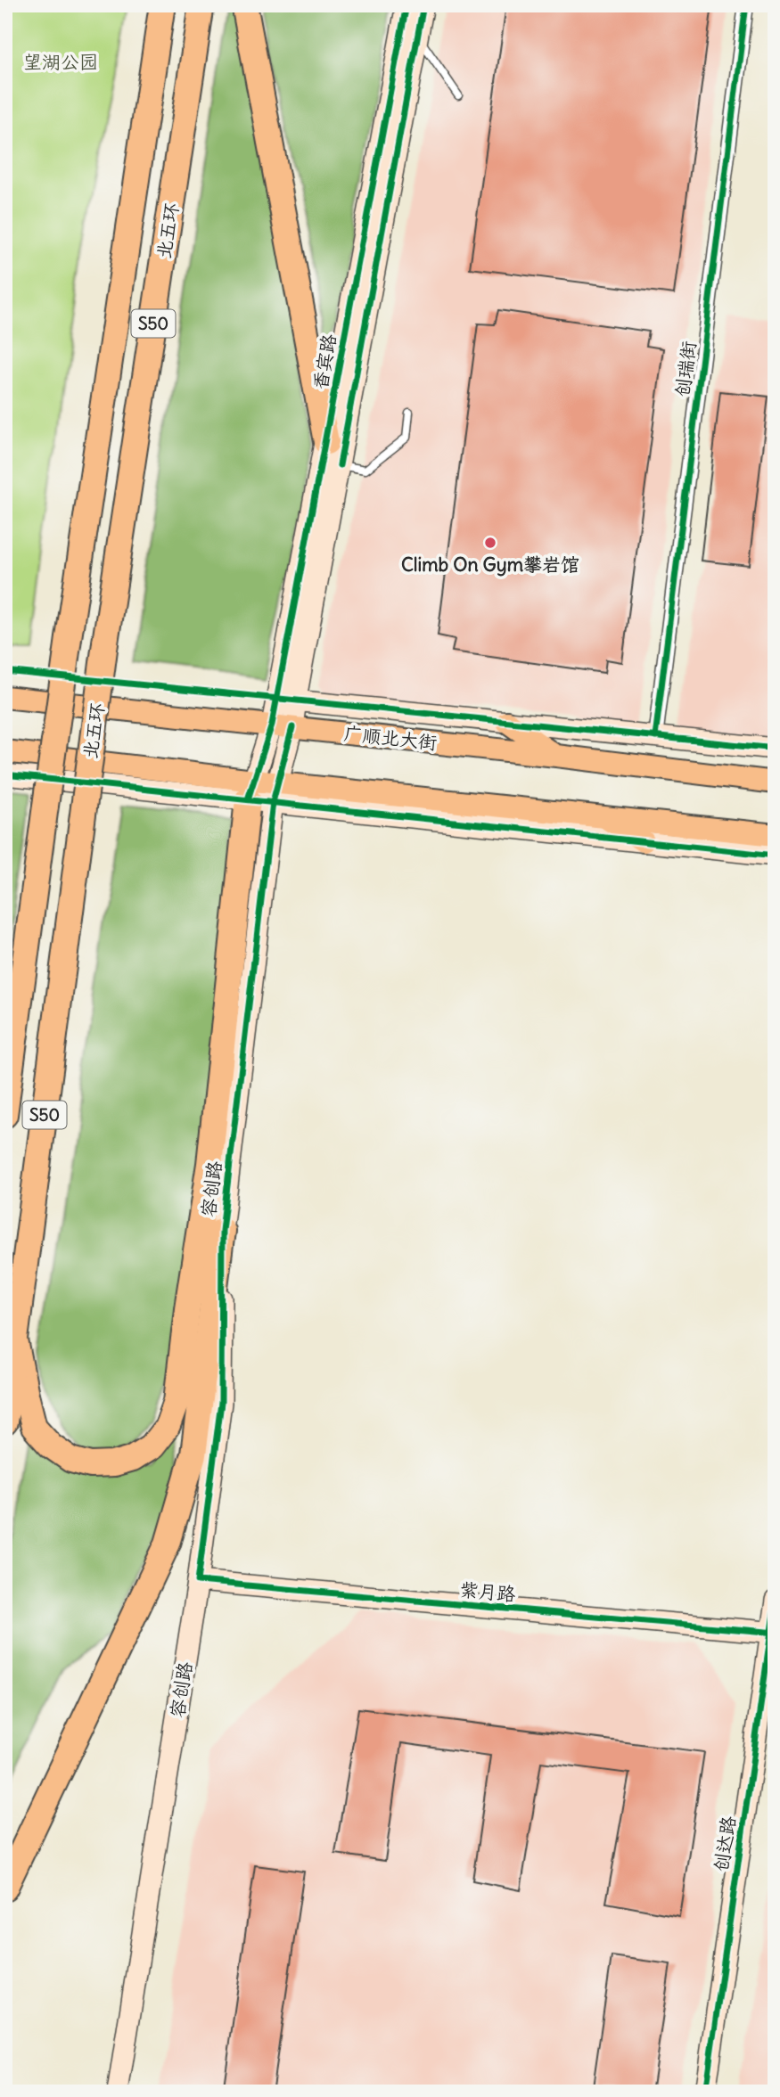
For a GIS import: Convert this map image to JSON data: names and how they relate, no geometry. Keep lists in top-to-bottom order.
{
  "streets": {
    "highway": ["北五环", "S50"],
    "main road": ["广顺北大街"],
    "street": [
      "香宾路",
      "创瑞街",
      "容创路",
      "紫月路",
      "创达路"
    ]
  },
  "crossings": [
    ["香宾路", "广顺北大街"],
    ["香宾路", "容创路"],
    ["广顺北大街", "容创路"],
    ["容创路", "紫月路"],
    ["紫月路", "创达路"]
  ],
  "parks": ["望湖公园"],
  "places": ["Climb On Gym攀岩馆"]
}
